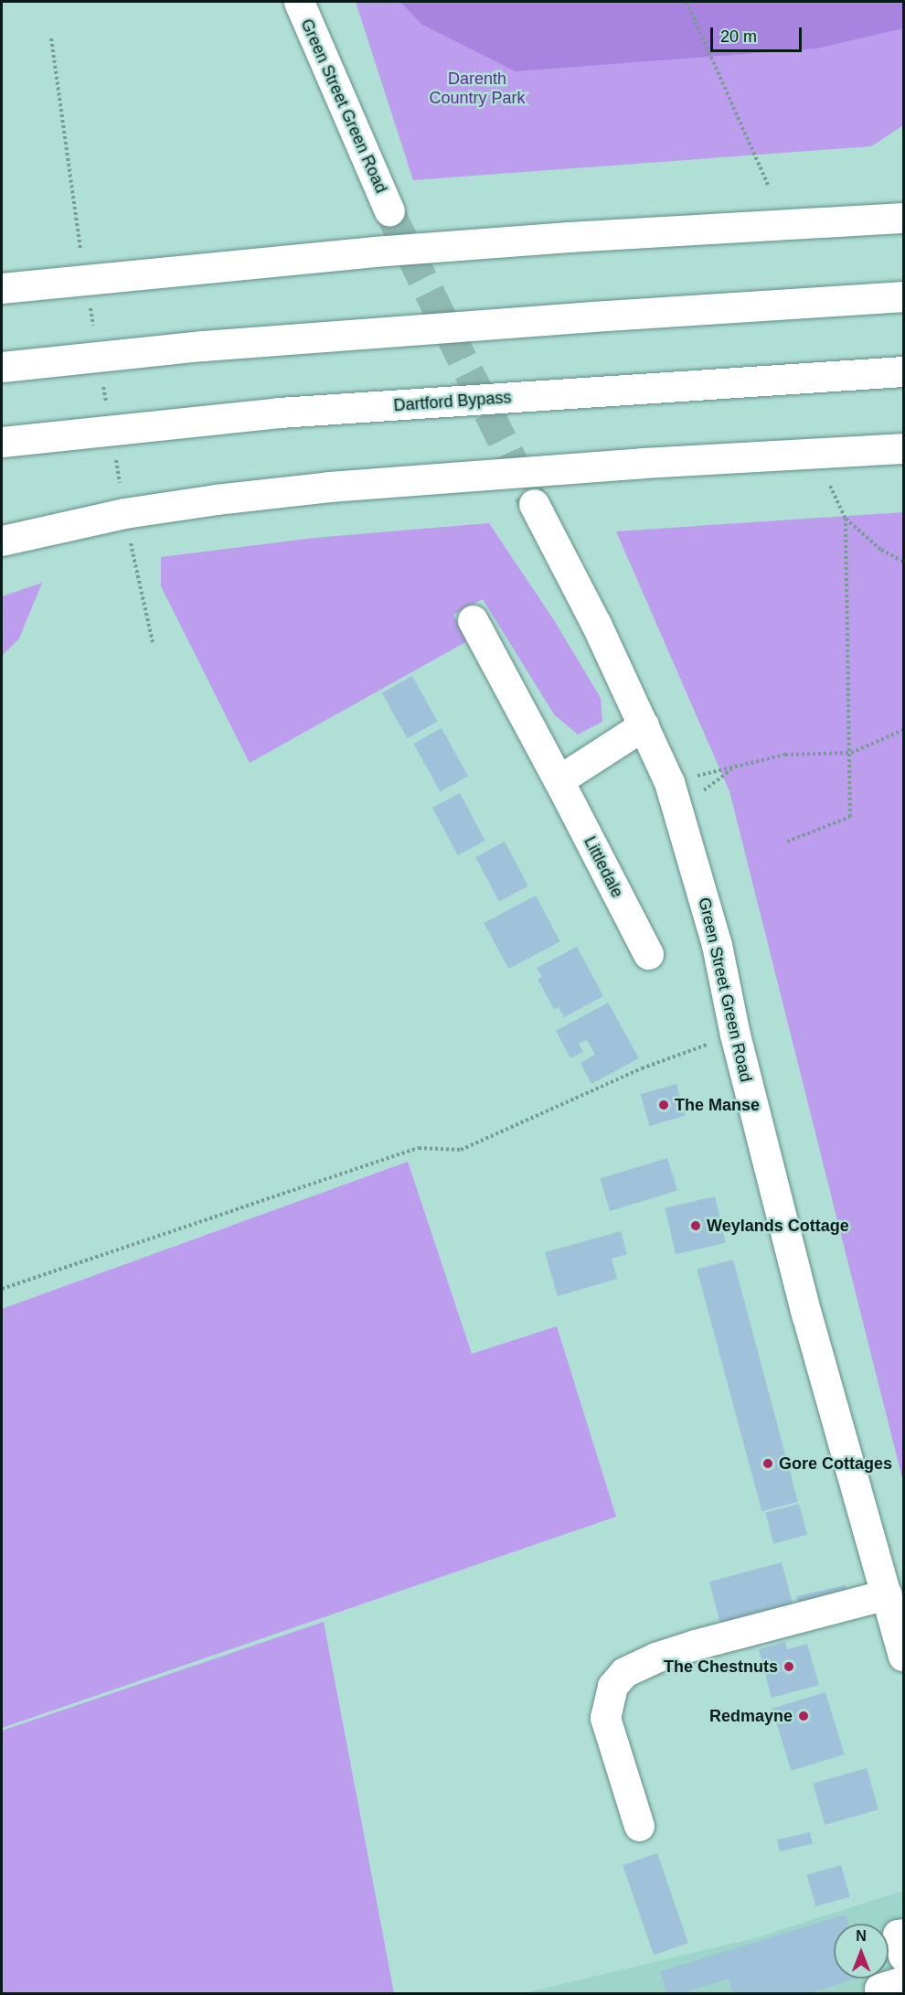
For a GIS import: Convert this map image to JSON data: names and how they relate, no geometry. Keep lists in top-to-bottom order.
{
  "streets": {
    "main road": ["Green Street Green Road", "Dartford Bypass", "Littledale"]
  },
  "parks": ["Darenth Country Park"],
  "places": [
    "The Manse",
    "Weylands Cottage",
    "Gore Cottages",
    "The Chestnuts",
    "Redmayne"
  ],
  "scale_bar": "20 m",
  "north": "top"
}
